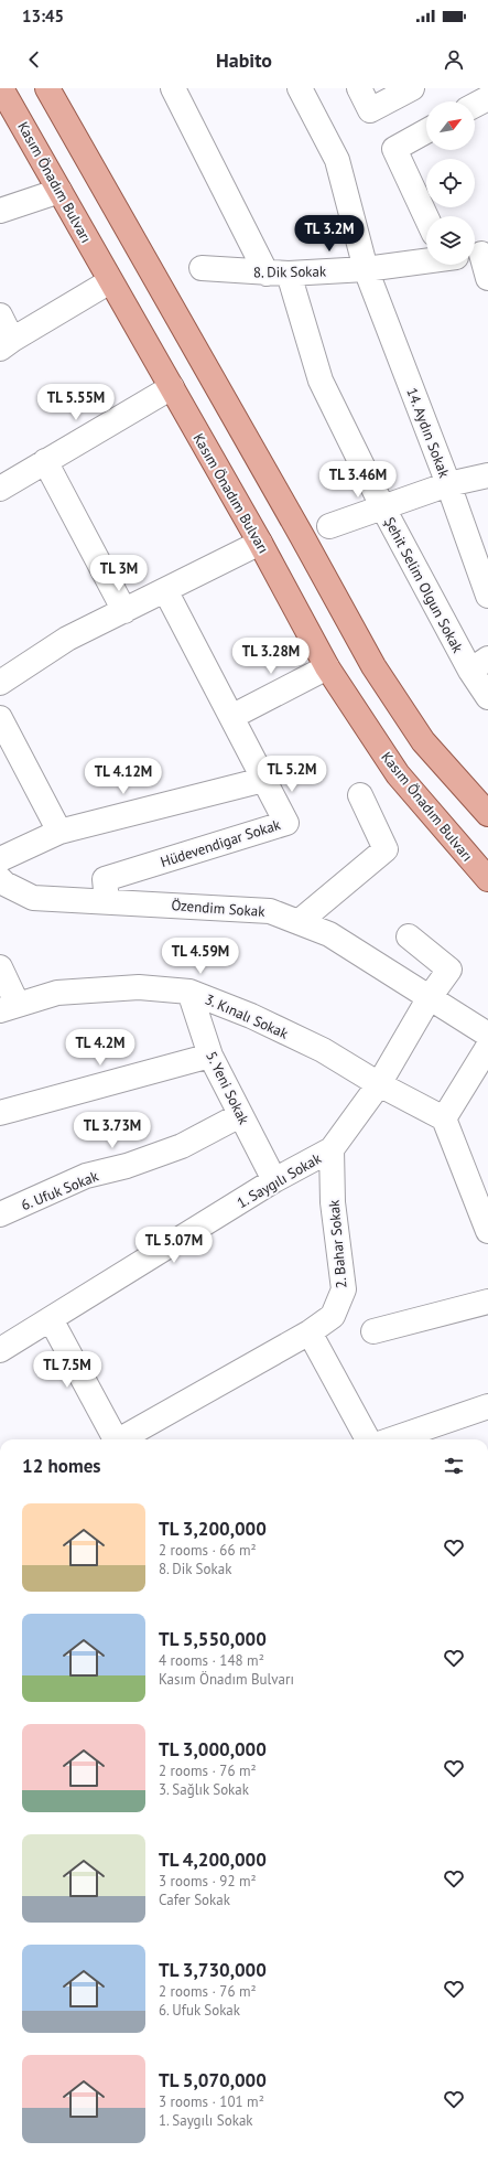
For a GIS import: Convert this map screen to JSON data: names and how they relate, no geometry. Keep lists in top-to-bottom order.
{
  "streets": {
    "main road": ["Kasım Önadım Bulvarı"],
    "street": [
      "8. Dik Sokak",
      "14. Aydın Sokak",
      "Şehit Selim Olgun Sokak",
      "Hüdevendigar Sokak",
      "Özendim Sokak",
      "3. Kınalı Sokak",
      "5. Yeni Sokak",
      "1. Saygılı Sokak",
      "6. Ufuk Sokak",
      "2. Bahar Sokak"
    ]
  },
  "crossings": [
    ["8. Dik Sokak", "14. Aydın Sokak"],
    ["8. Dik Sokak", "Şehit Selim Olgun Sokak"],
    ["Hüdevendigar Sokak", "Özendim Sokak"],
    ["3. Kınalı Sokak", "5. Yeni Sokak"],
    ["5. Yeni Sokak", "1. Saygılı Sokak"],
    ["5. Yeni Sokak", "6. Ufuk Sokak"],
    ["1. Saygılı Sokak", "2. Bahar Sokak"]
  ],
  "north": "top right",
  "page": {
    "status": "13:45",
    "header": "Habito",
    "price": [
      "TL 3.2M",
      "TL 5.55M",
      "TL 3.46M",
      "TL 3M",
      "TL 3.28M",
      "TL 5.2M",
      "TL 4.12M",
      "TL 4.59M",
      "TL 4.2M",
      "TL 3.73M",
      "TL 5.07M",
      "TL 7.5M"
    ],
    "heading": "12 homes",
    "list": [
      {
        "name": "TL 3,200,000",
        "note": "2 rooms · 66 m² · 8. Dik Sokak"
      },
      {
        "name": "TL 5,550,000",
        "note": "4 rooms · 148 m² · Kasım Önadım Bulvarı"
      },
      {
        "name": "TL 3,000,000",
        "note": "2 rooms · 76 m² · 3. Sağlık Sokak"
      },
      {
        "name": "TL 4,200,000",
        "note": "3 rooms · 92 m² · Cafer Sokak"
      },
      {
        "name": "TL 3,730,000",
        "note": "2 rooms · 76 m² · 6. Ufuk Sokak"
      },
      {
        "name": "TL 5,070,000",
        "note": "3 rooms · 101 m² · 1. Saygılı Sokak"
      }
    ]
  }
}
